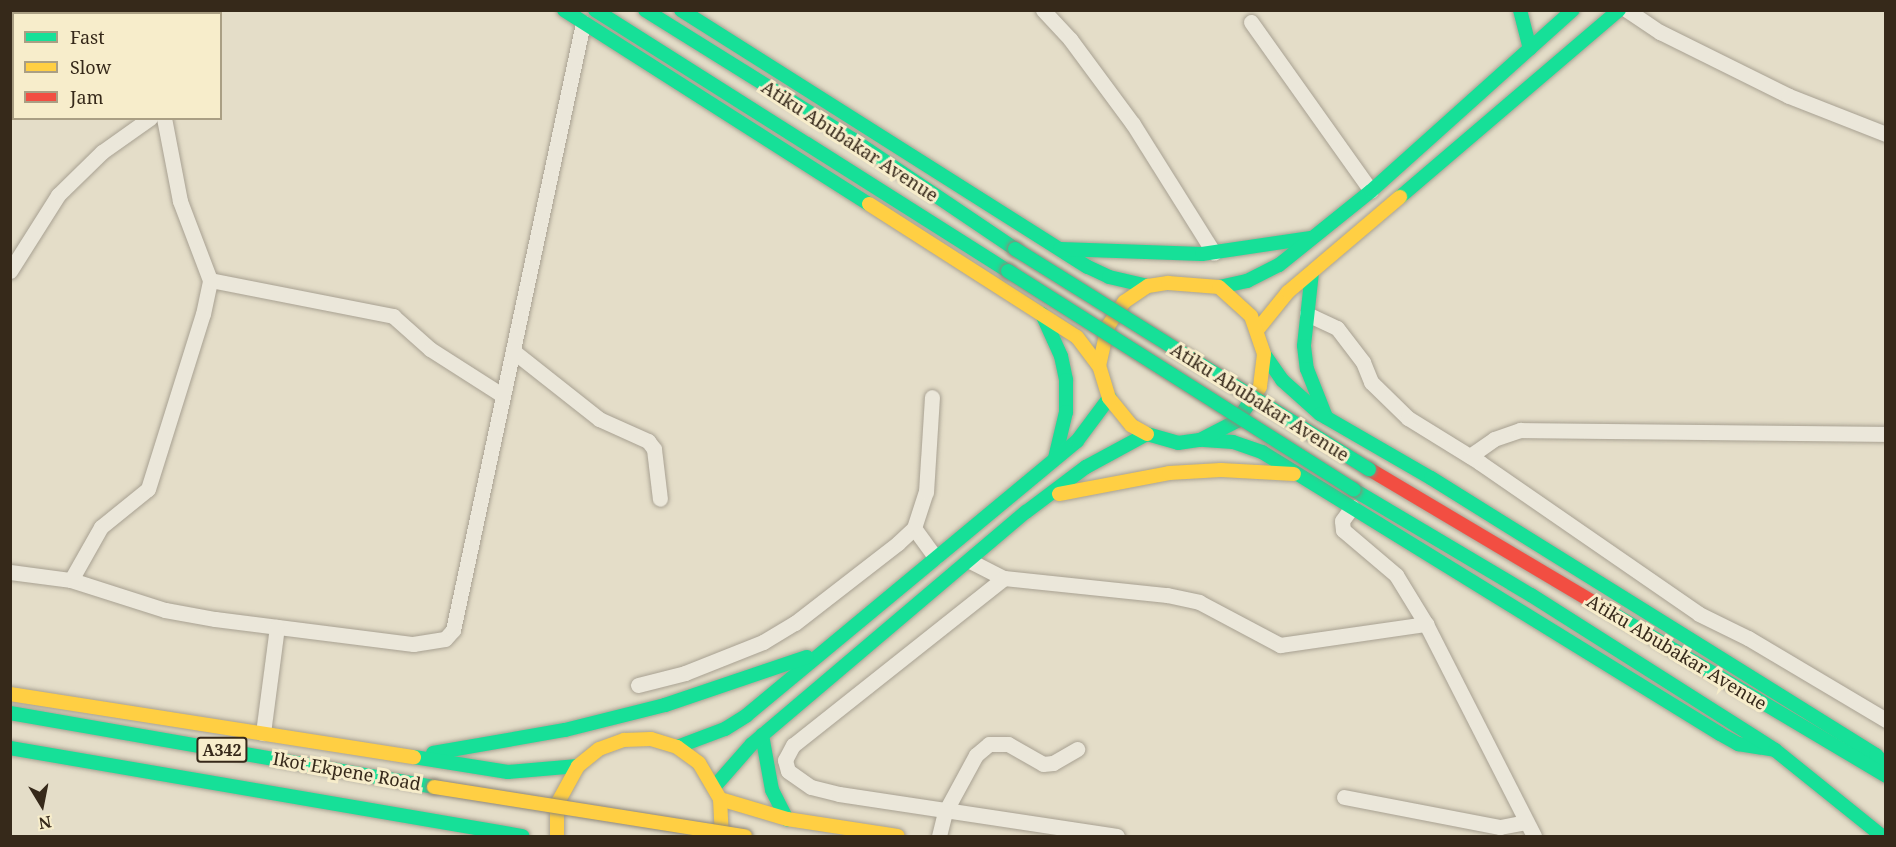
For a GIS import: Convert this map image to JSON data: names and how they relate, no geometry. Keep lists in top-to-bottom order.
{
  "streets": {
    "main road": ["Atiku Abubakar Avenue", "A342", "Ikot Ekpene Road"]
  },
  "legend": ["Fast", "Slow", "Jam"],
  "north": "bottom"
}
